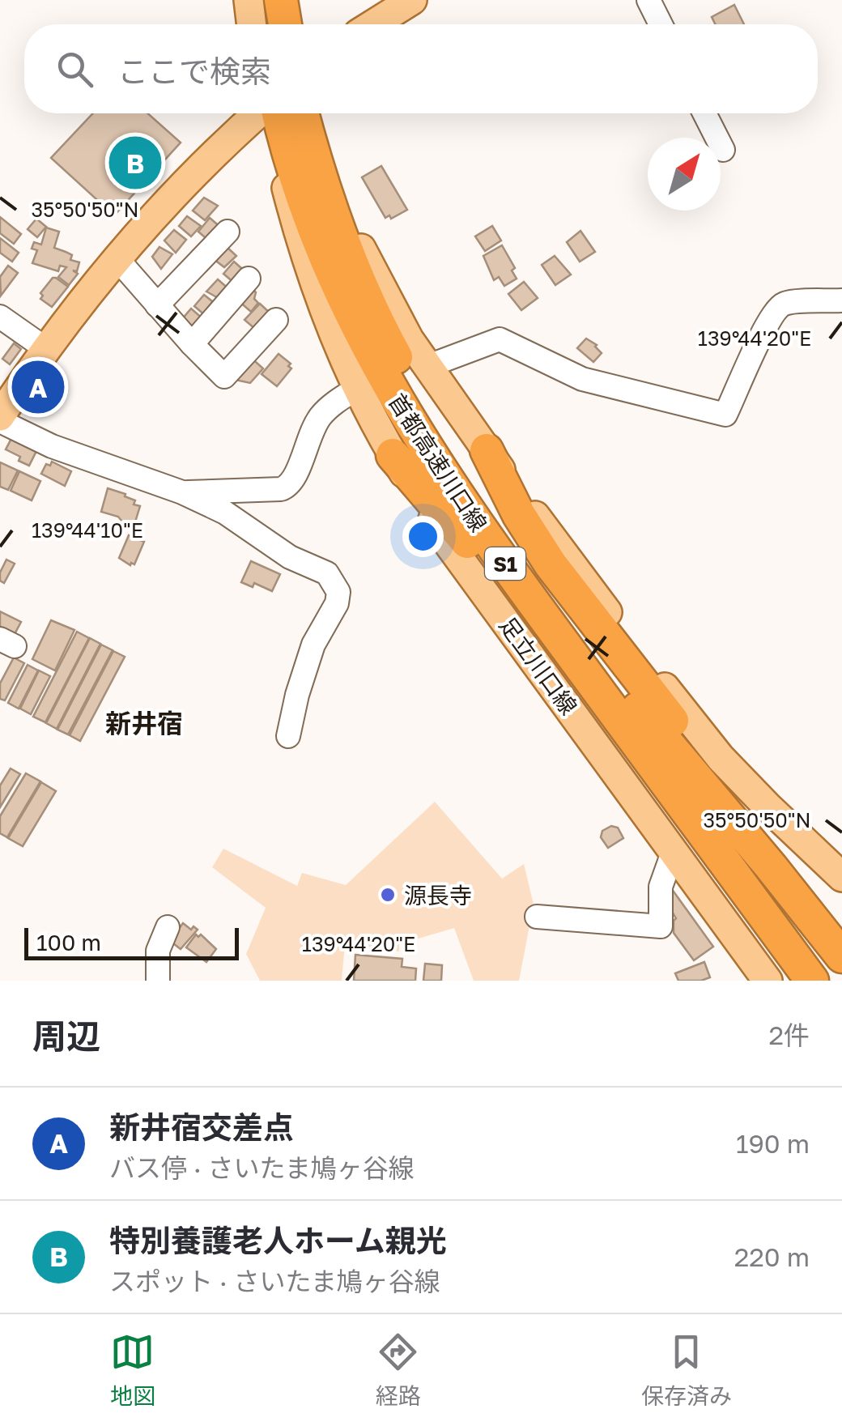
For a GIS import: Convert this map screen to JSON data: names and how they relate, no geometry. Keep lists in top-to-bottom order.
{
  "streets": {
    "highway": ["首都高速川口線", "S1"],
    "main road": ["足立川口線"]
  },
  "districts": ["新井宿"],
  "places": ["源長寺"],
  "scale_bar": "100 m",
  "north": "top right",
  "page": {
    "search": "ここで検索",
    "pins": ["B", "A"],
    "scale": "100 m",
    "heading": ["周辺", "2件"],
    "list": [
      {
        "mark": "A",
        "name": "新井宿交差点",
        "note": "バス停 · さいたま鳩ヶ谷線",
        "value": "190 m"
      },
      {
        "mark": "B",
        "name": "特別養護老人ホーム親光",
        "note": "スポット · さいたま鳩ヶ谷線",
        "value": "220 m"
      }
    ],
    "nav": ["地図", "経路", "保存済み"]
  },
  "coordinates": ["35°50'50\"N", "139°44'20\"E", "139°44'10\"E"]
}
